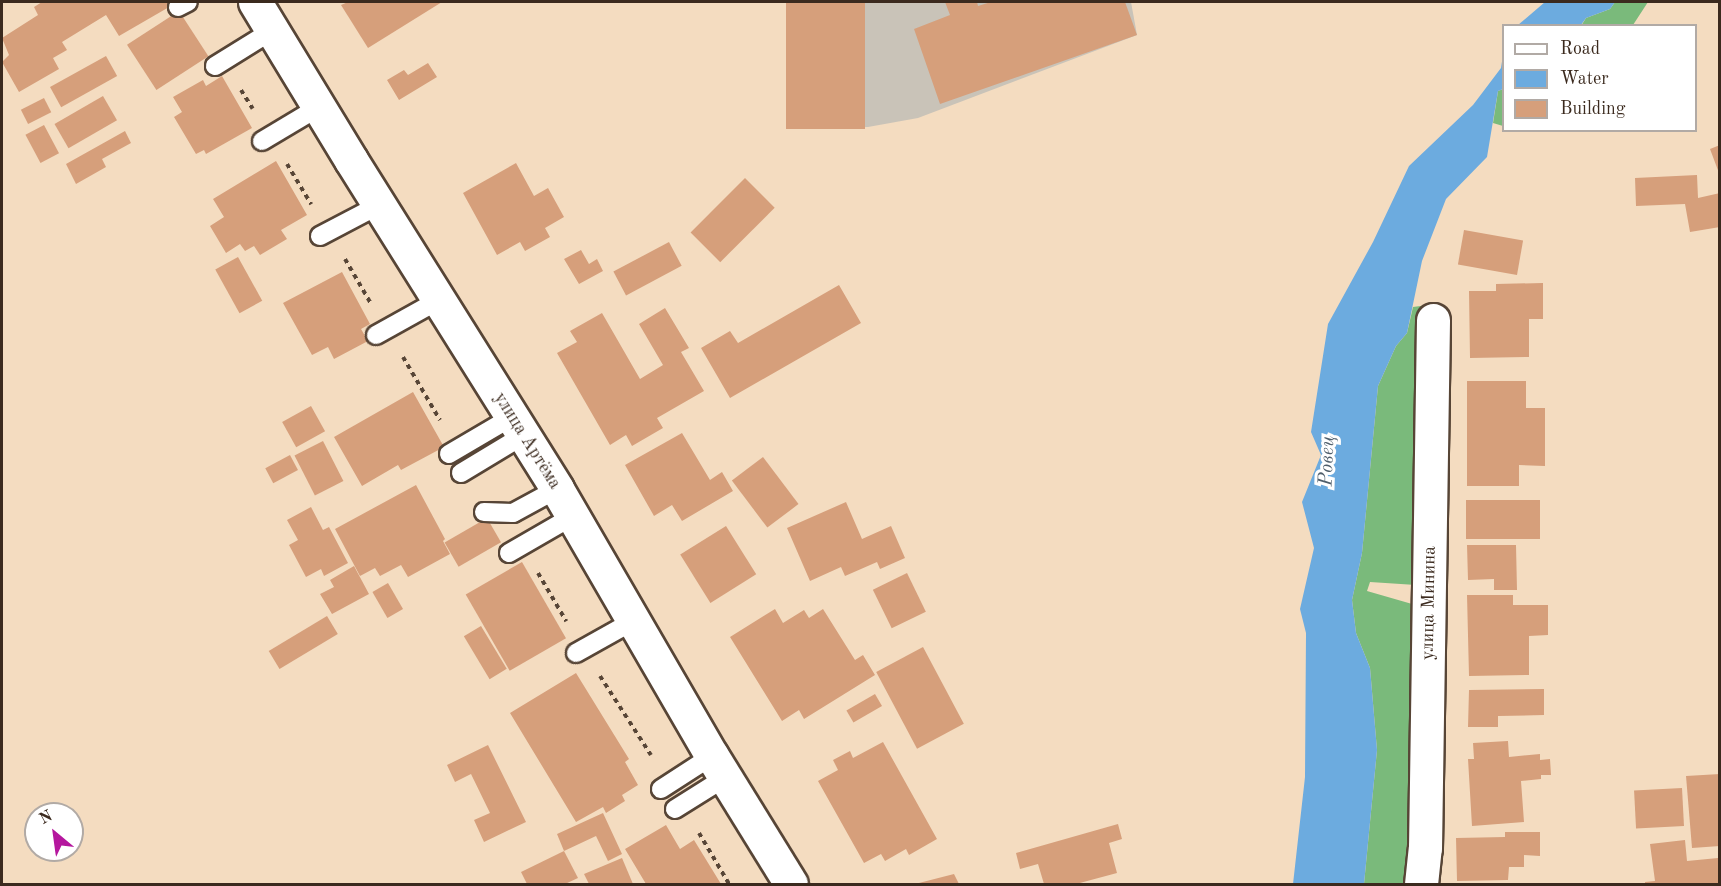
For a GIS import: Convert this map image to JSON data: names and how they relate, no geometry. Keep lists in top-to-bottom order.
{
  "streets": {
    "street": ["улица Артёма", "улица Минина"]
  },
  "water": ["Ровец"],
  "legend": ["Road", "Water", "Building"],
  "north": "top left"
}
